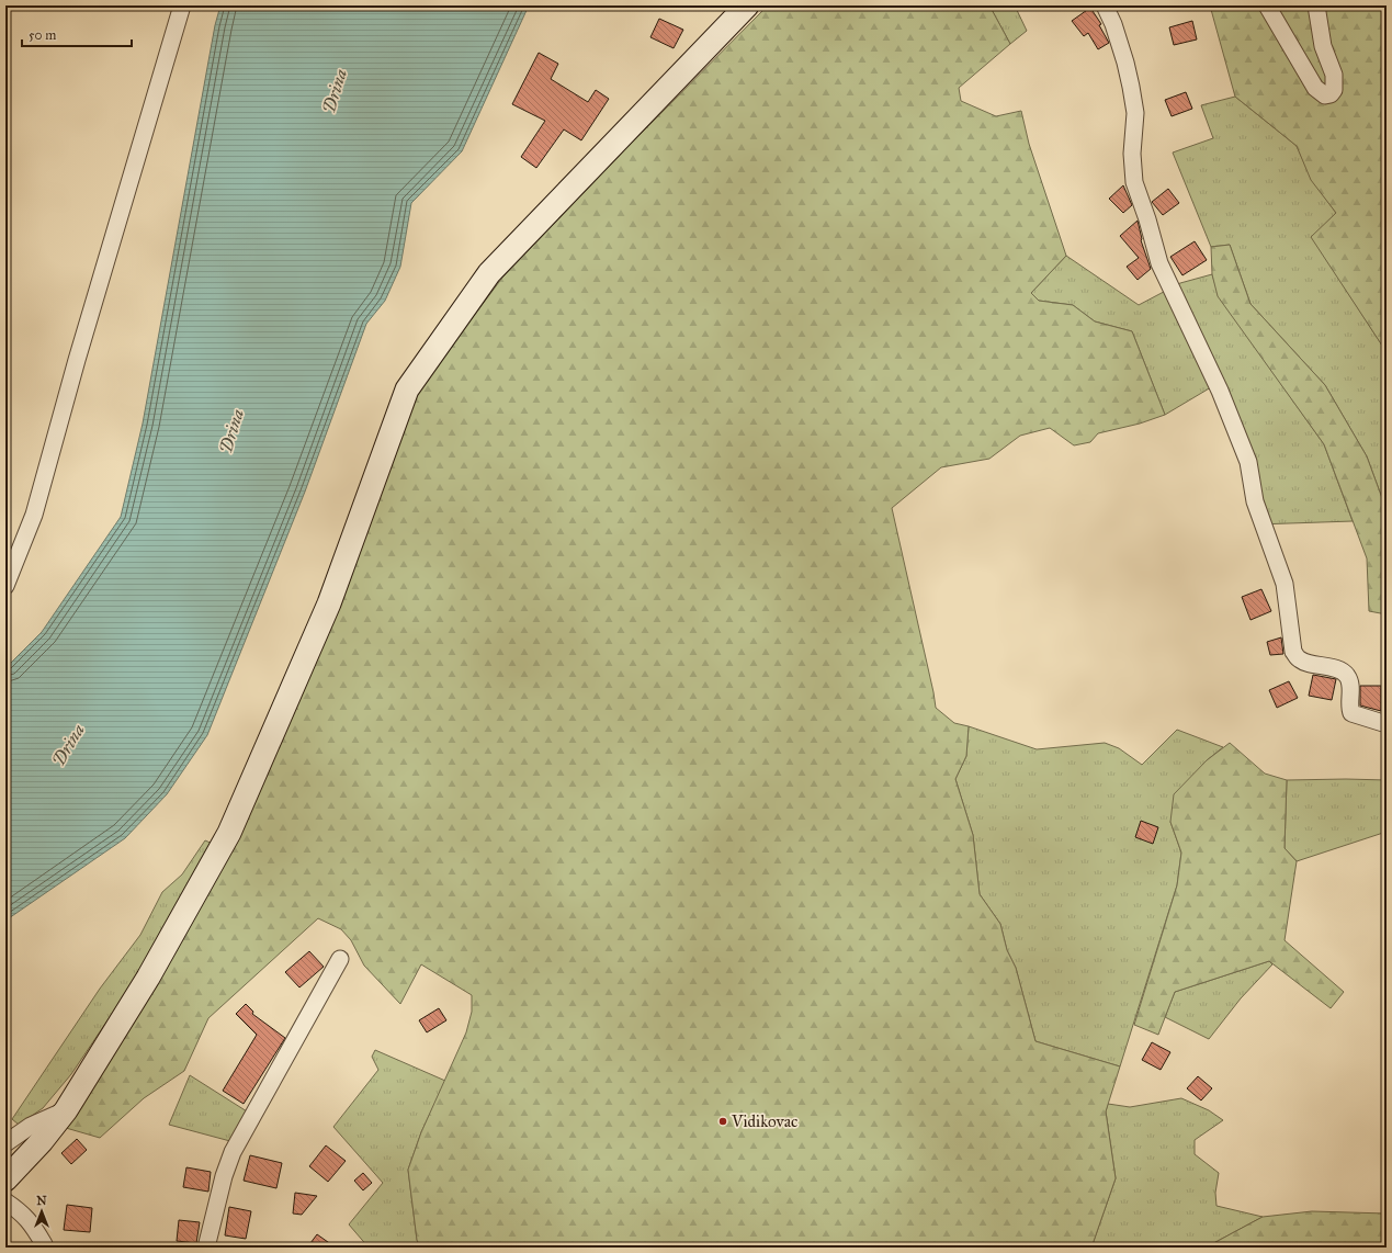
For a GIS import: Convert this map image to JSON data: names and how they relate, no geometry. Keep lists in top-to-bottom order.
{
  "water": ["Drina"],
  "places": ["Vidikovac"],
  "scale_bar": "50 m",
  "north": "top"
}
